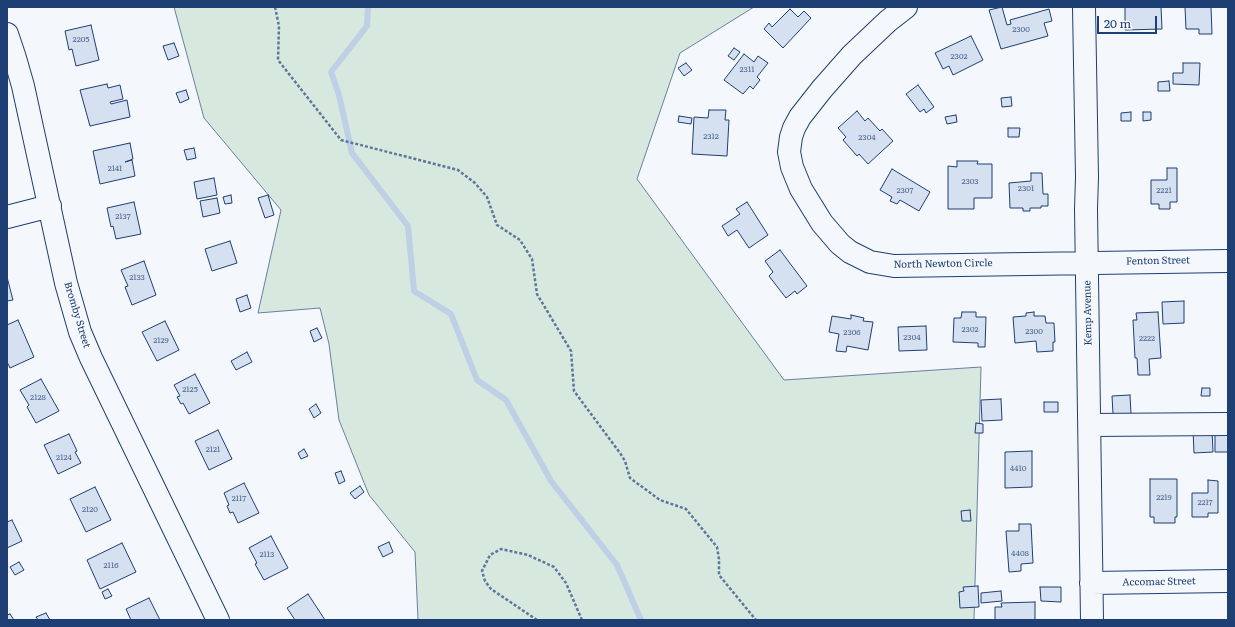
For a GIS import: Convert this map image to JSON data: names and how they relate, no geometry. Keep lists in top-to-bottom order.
{
  "streets": {
    "street": [
      "Fenton Street",
      "North Newton Circle",
      "Kemp Avenue",
      "Bromby Street",
      "Accomac Street"
    ]
  },
  "crossings": [
    ["Fenton Street", "North Newton Circle"],
    ["Fenton Street", "Kemp Avenue"],
    ["North Newton Circle", "Kemp Avenue"],
    ["Kemp Avenue", "Accomac Street"]
  ],
  "house_numbers": [
    "2300",
    "2205",
    "2302",
    "2311",
    "2312",
    "2304",
    "2141",
    "2303",
    "2301",
    "2307",
    "2221",
    "2137",
    "2133",
    "2302",
    "2300",
    "2306",
    "2304",
    "2222",
    "2129",
    "2125",
    "2128",
    "2121",
    "2124",
    "4410",
    "2219",
    "2117",
    "2217",
    "2120",
    "4408",
    "2113",
    "2116"
  ],
  "scale_bar": "20 m"
}
